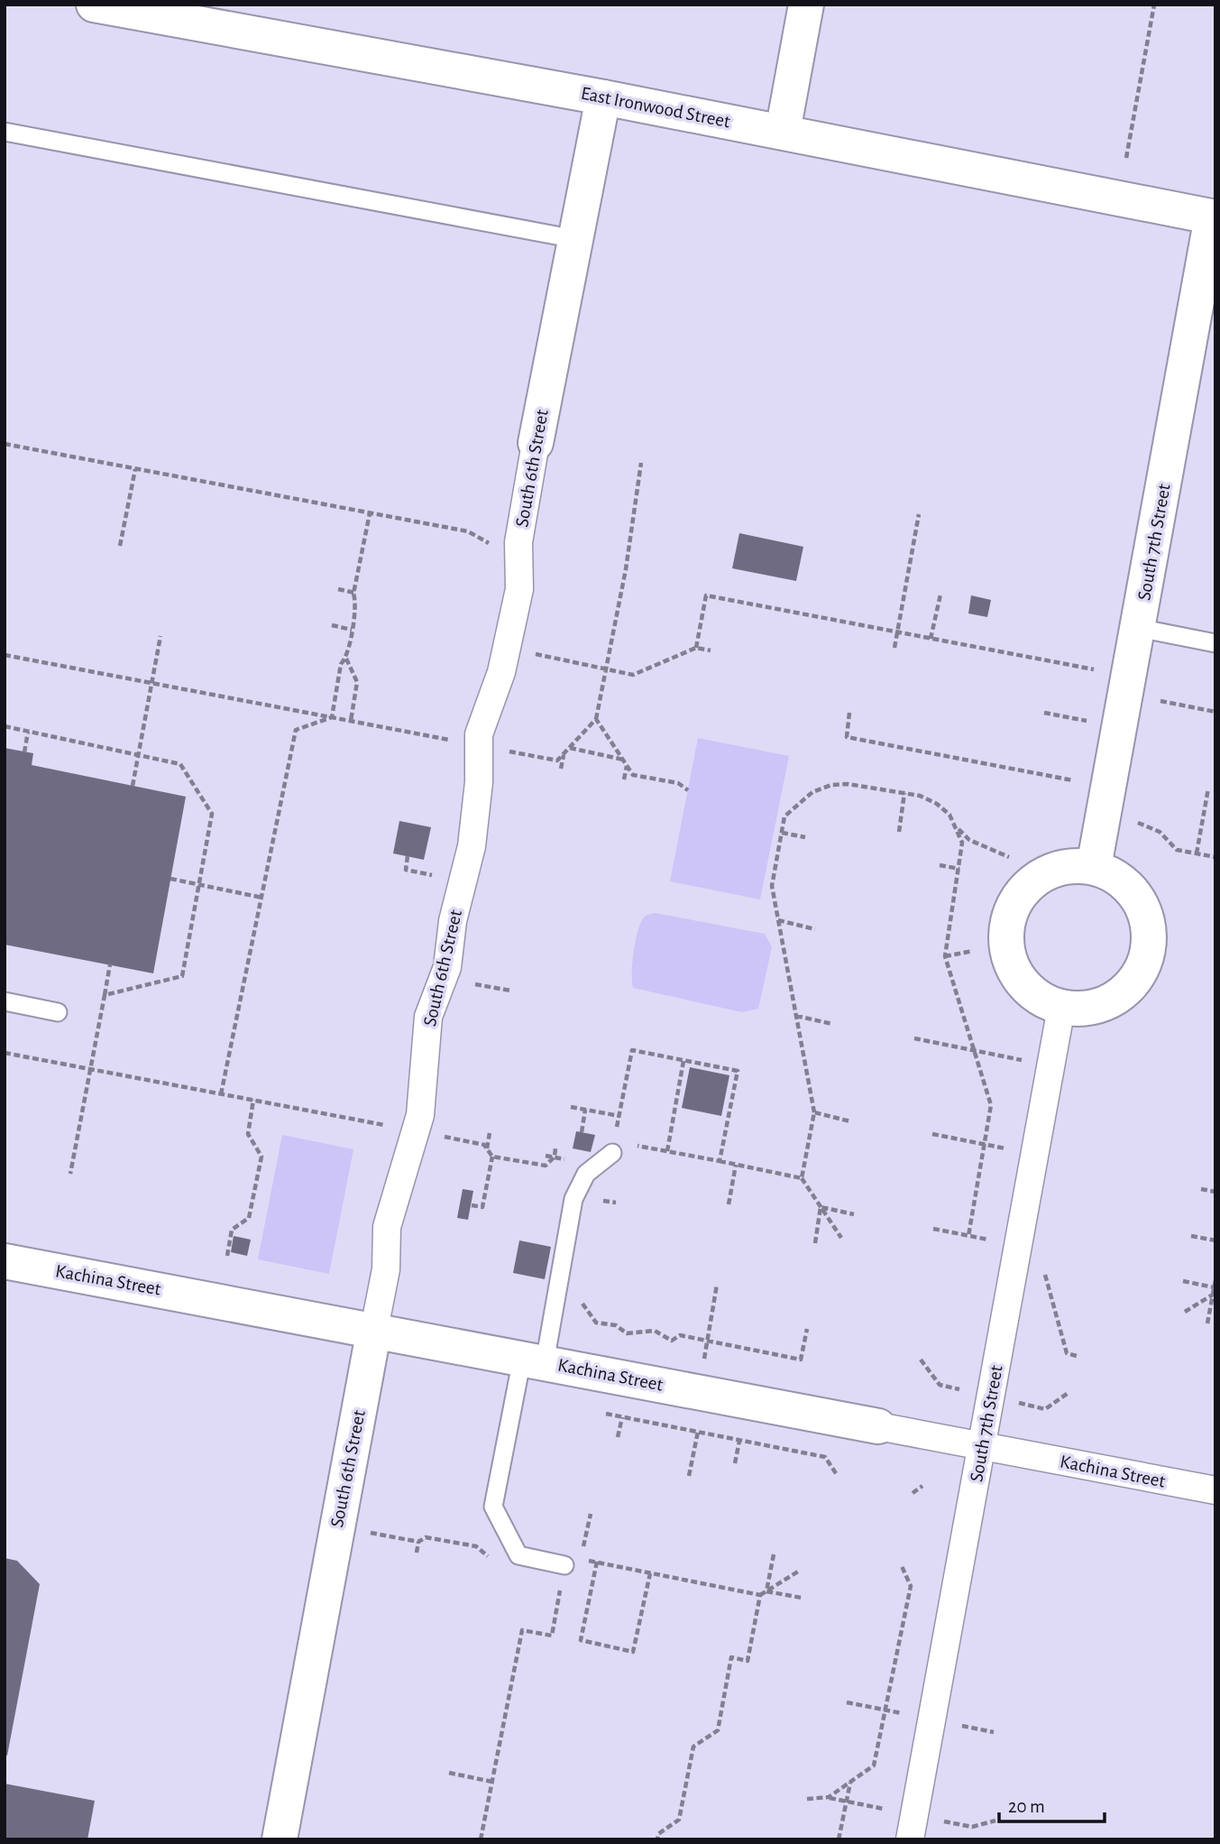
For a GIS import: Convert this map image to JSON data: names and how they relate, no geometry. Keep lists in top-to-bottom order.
{
  "streets": {
    "street": [
      "East Ironwood Street",
      "South 6th Street",
      "South 7th Street",
      "Kachina Street"
    ]
  },
  "crossings": [
    ["East Ironwood Street", "South 6th Street"],
    ["East Ironwood Street", "South 7th Street"],
    ["South 6th Street", "Kachina Street"],
    ["South 7th Street", "Kachina Street"]
  ],
  "scale_bar": "20 m"
}
